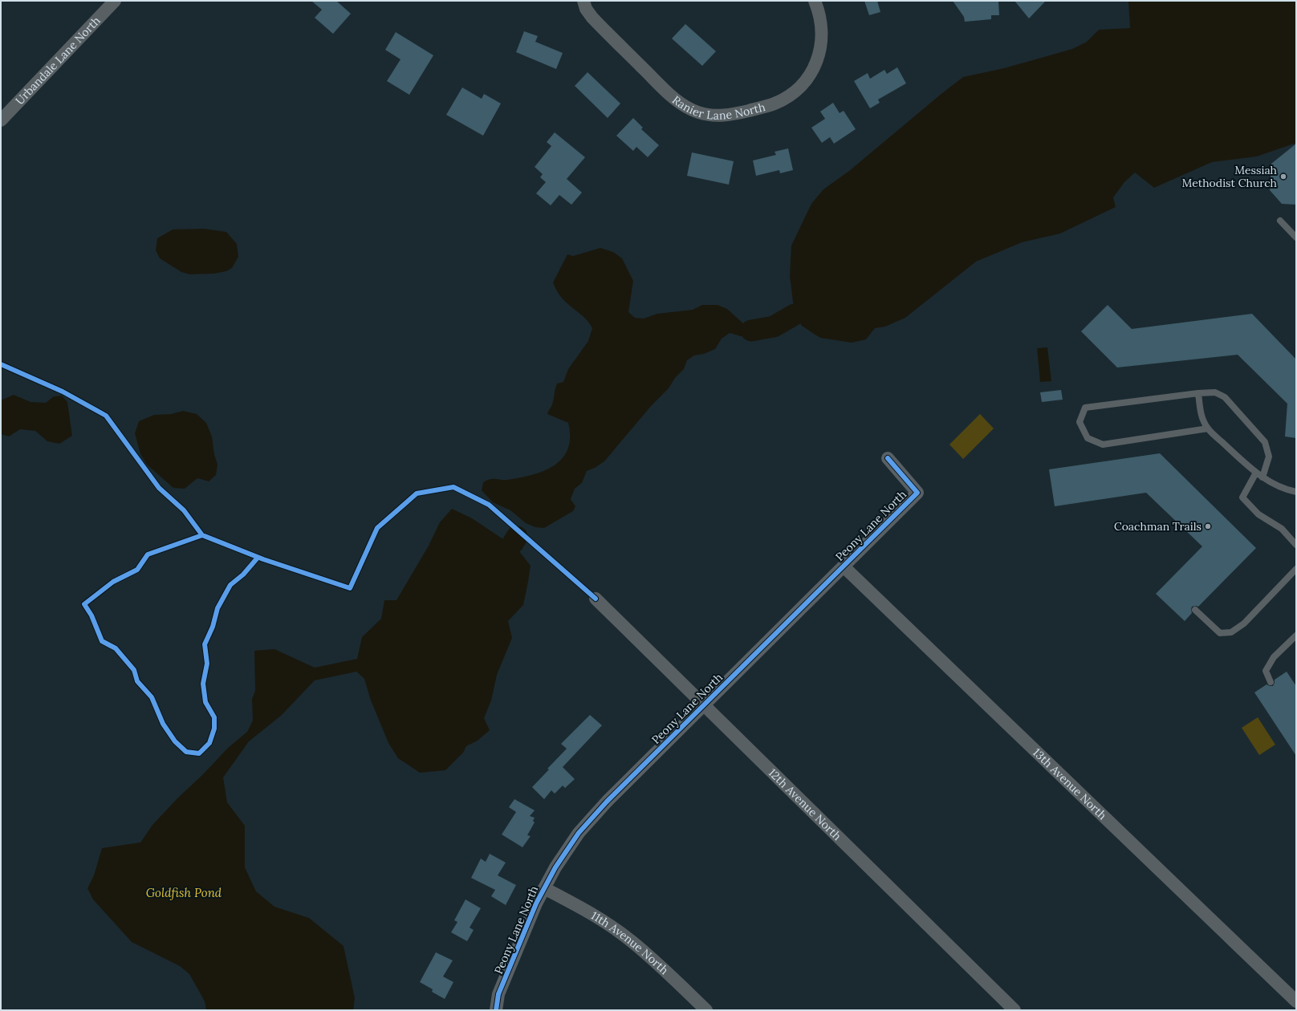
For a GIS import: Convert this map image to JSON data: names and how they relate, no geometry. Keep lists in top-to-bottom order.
{
  "streets": {
    "street": [
      "Urbandale Lane North",
      "Ranier Lane North",
      "Peony Lane North",
      "13th Avenue North",
      "12th Avenue North",
      "11th Avenue North"
    ]
  },
  "crossings": [
    ["Peony Lane North", "13th Avenue North"],
    ["Peony Lane North", "12th Avenue North"],
    ["Peony Lane North", "11th Avenue North"]
  ],
  "water": ["Goldfish Pond"],
  "places": ["Messiah Methodist Church", "Coachman Trails"]
}
